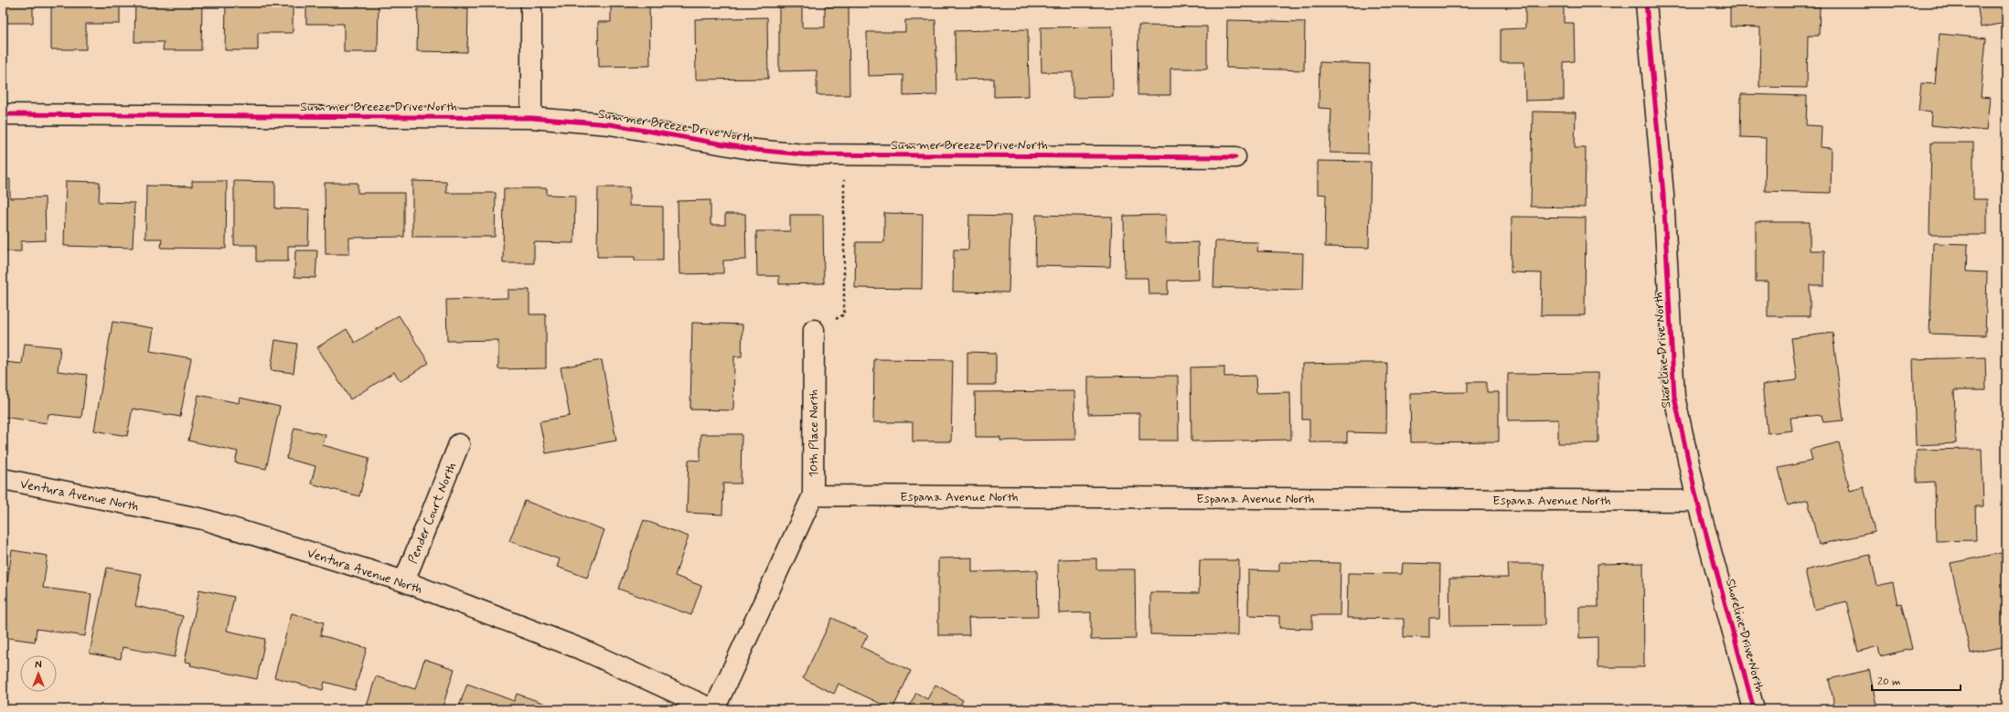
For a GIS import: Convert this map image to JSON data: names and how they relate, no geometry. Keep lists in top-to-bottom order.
{
  "streets": {
    "street": [
      "Summer Breeze Drive North",
      "Shoreline Drive North",
      "10th Place North",
      "Ventura Avenue North",
      "Espana Avenue North",
      "Pender Court North"
    ]
  },
  "crossings": [
    ["Shoreline Drive North", "Espana Avenue North"],
    ["10th Place North", "Ventura Avenue North"],
    ["10th Place North", "Espana Avenue North"],
    ["Ventura Avenue North", "Pender Court North"]
  ],
  "scale_bar": "20 m",
  "north": "top"
}
